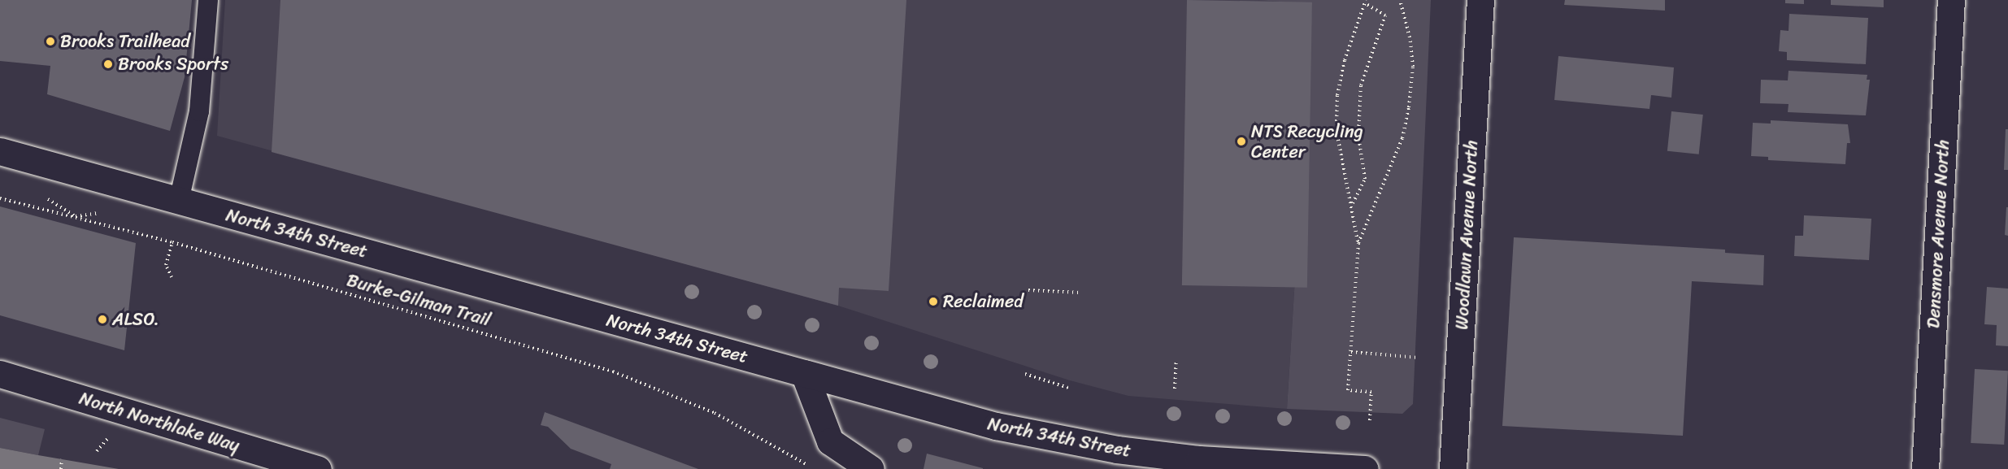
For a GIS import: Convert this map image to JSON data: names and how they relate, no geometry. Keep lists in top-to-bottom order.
{
  "streets": {
    "street": [
      "North 34th Street",
      "Densmore Avenue North",
      "Woodlawn Avenue North",
      "North Northlake Way"
    ],
    "path": ["Burke-Gilman Trail"]
  },
  "places": [
    "Brooks Trailhead",
    "Brooks Sports",
    "NTS Recycling Center",
    "Reclaimed",
    "ALSO."
  ]
}
